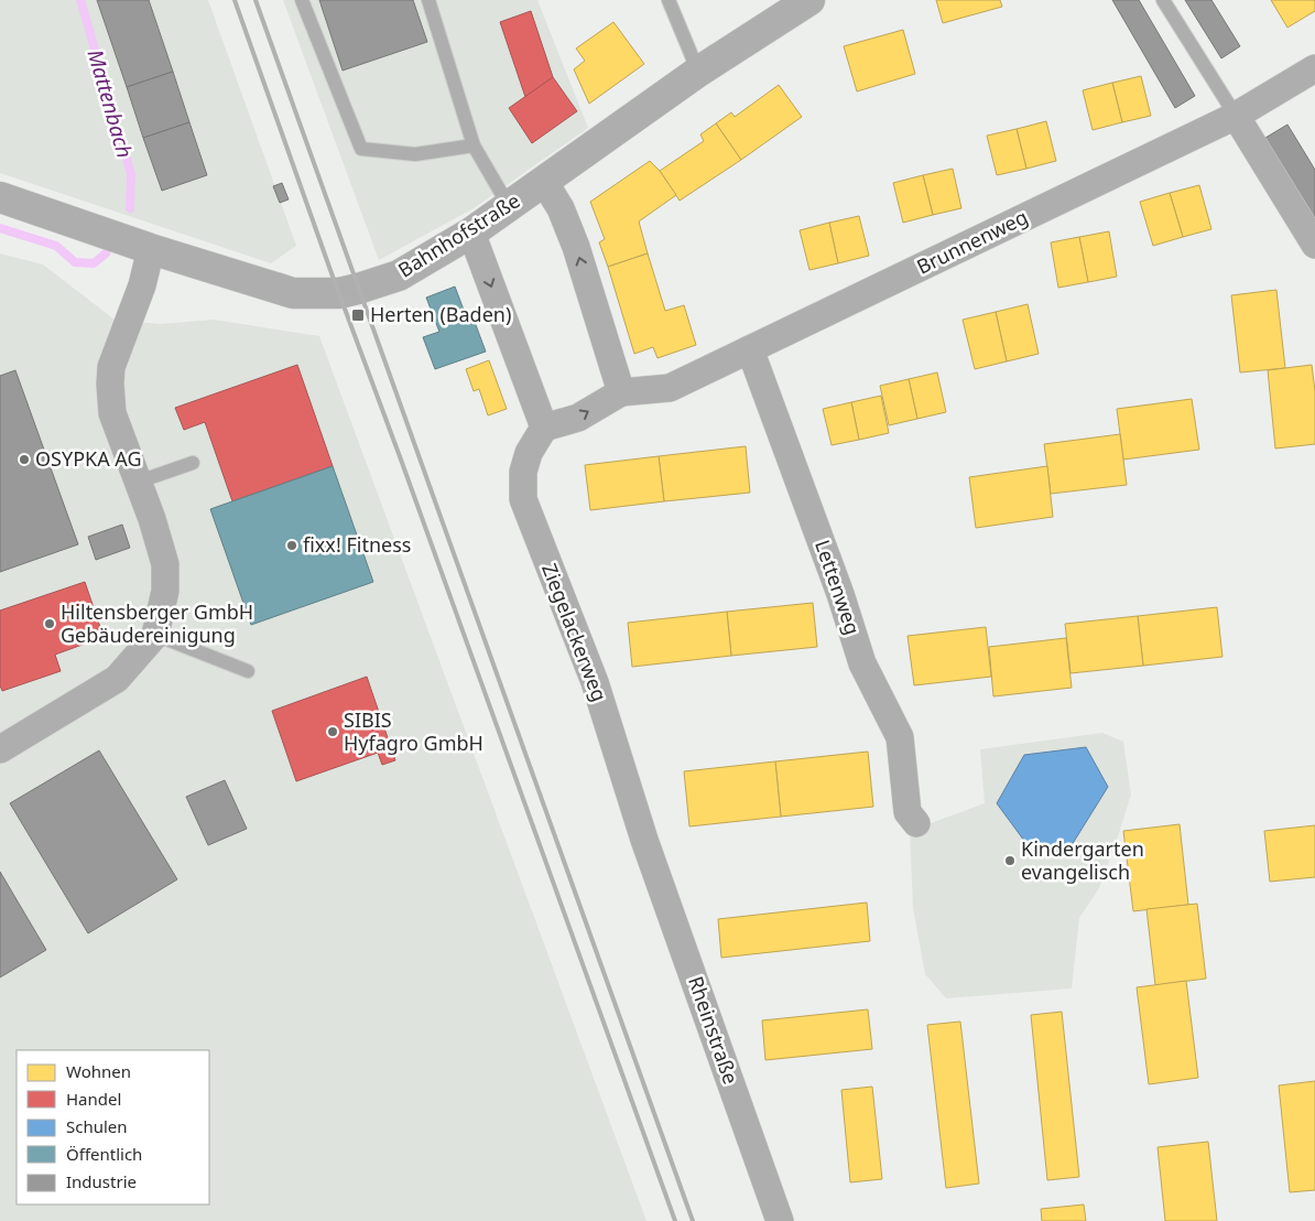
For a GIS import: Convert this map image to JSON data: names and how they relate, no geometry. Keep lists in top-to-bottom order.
{
  "streets": {
    "street": [
      "Bahnhofstraße",
      "Brunnenweg",
      "Lettenweg",
      "Ziegelackerweg",
      "Rheinstraße"
    ]
  },
  "crossings": [
    ["Brunnenweg", "Lettenweg"],
    ["Ziegelackerweg", "Rheinstraße"]
  ],
  "water": ["Mattenbach"],
  "places": {
    "transit": ["Herten (Baden)"],
    "other": [
      "OSYPKA AG",
      "fixx! Fitness",
      "Hiltensberger GmbH Gebäudereinigung",
      "SIBIS Hyfagro GmbH",
      "Kindergarten evangelisch"
    ]
  },
  "legend": [
    "Wohnen",
    "Handel",
    "Schulen",
    "Öffentlich",
    "Industrie"
  ]
}
